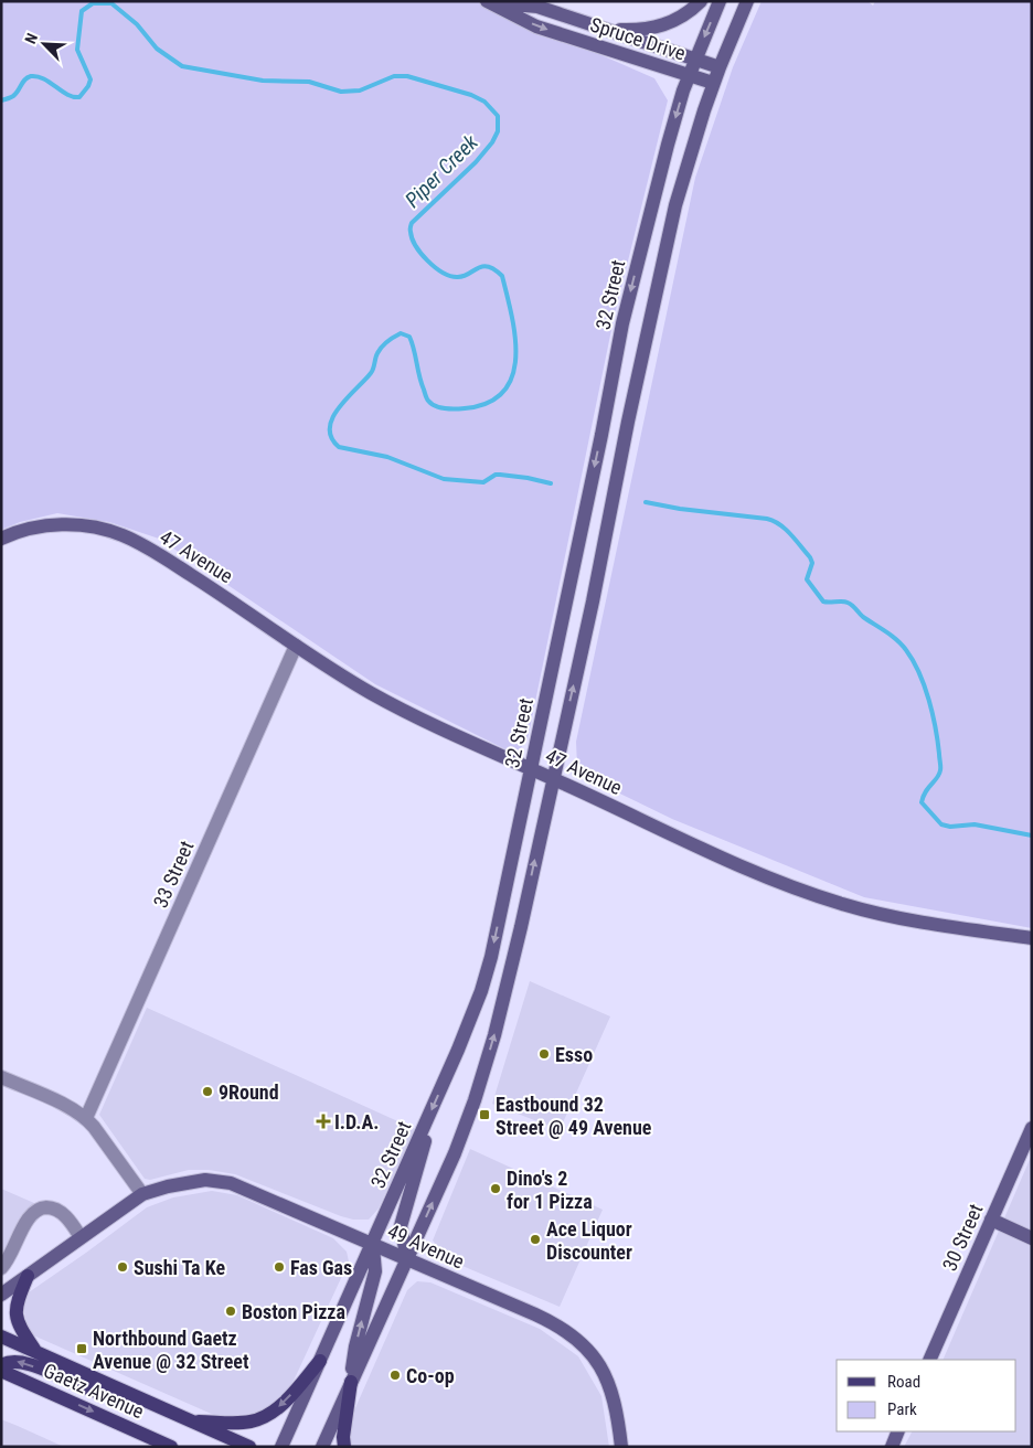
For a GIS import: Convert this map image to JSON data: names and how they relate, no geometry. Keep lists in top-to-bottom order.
{
  "streets": {
    "main road": [
      "Spruce Drive",
      "32 Street",
      "47 Avenue",
      "30 Street",
      "49 Avenue",
      "Gaetz Avenue"
    ],
    "street": ["33 Street"]
  },
  "crossings": [
    ["Spruce Drive", "32 Street"],
    ["32 Street", "47 Avenue"],
    ["32 Street", "49 Avenue"],
    ["47 Avenue", "33 Street"]
  ],
  "water": ["Piper Creek"],
  "places": {
    "other": [
      "Esso",
      "9Round",
      "Dino's 2 for 1 Pizza",
      "Ace Liquor Discounter",
      "Sushi Ta Ke",
      "Fas Gas",
      "Boston Pizza",
      "Co-op"
    ],
    "transit": ["Eastbound 32 Street @ 49 Avenue", "Northbound Gaetz Avenue @ 32 Street"],
    "health": ["I.D.A."]
  },
  "legend": ["Road", "Park"],
  "north": "top left"
}
